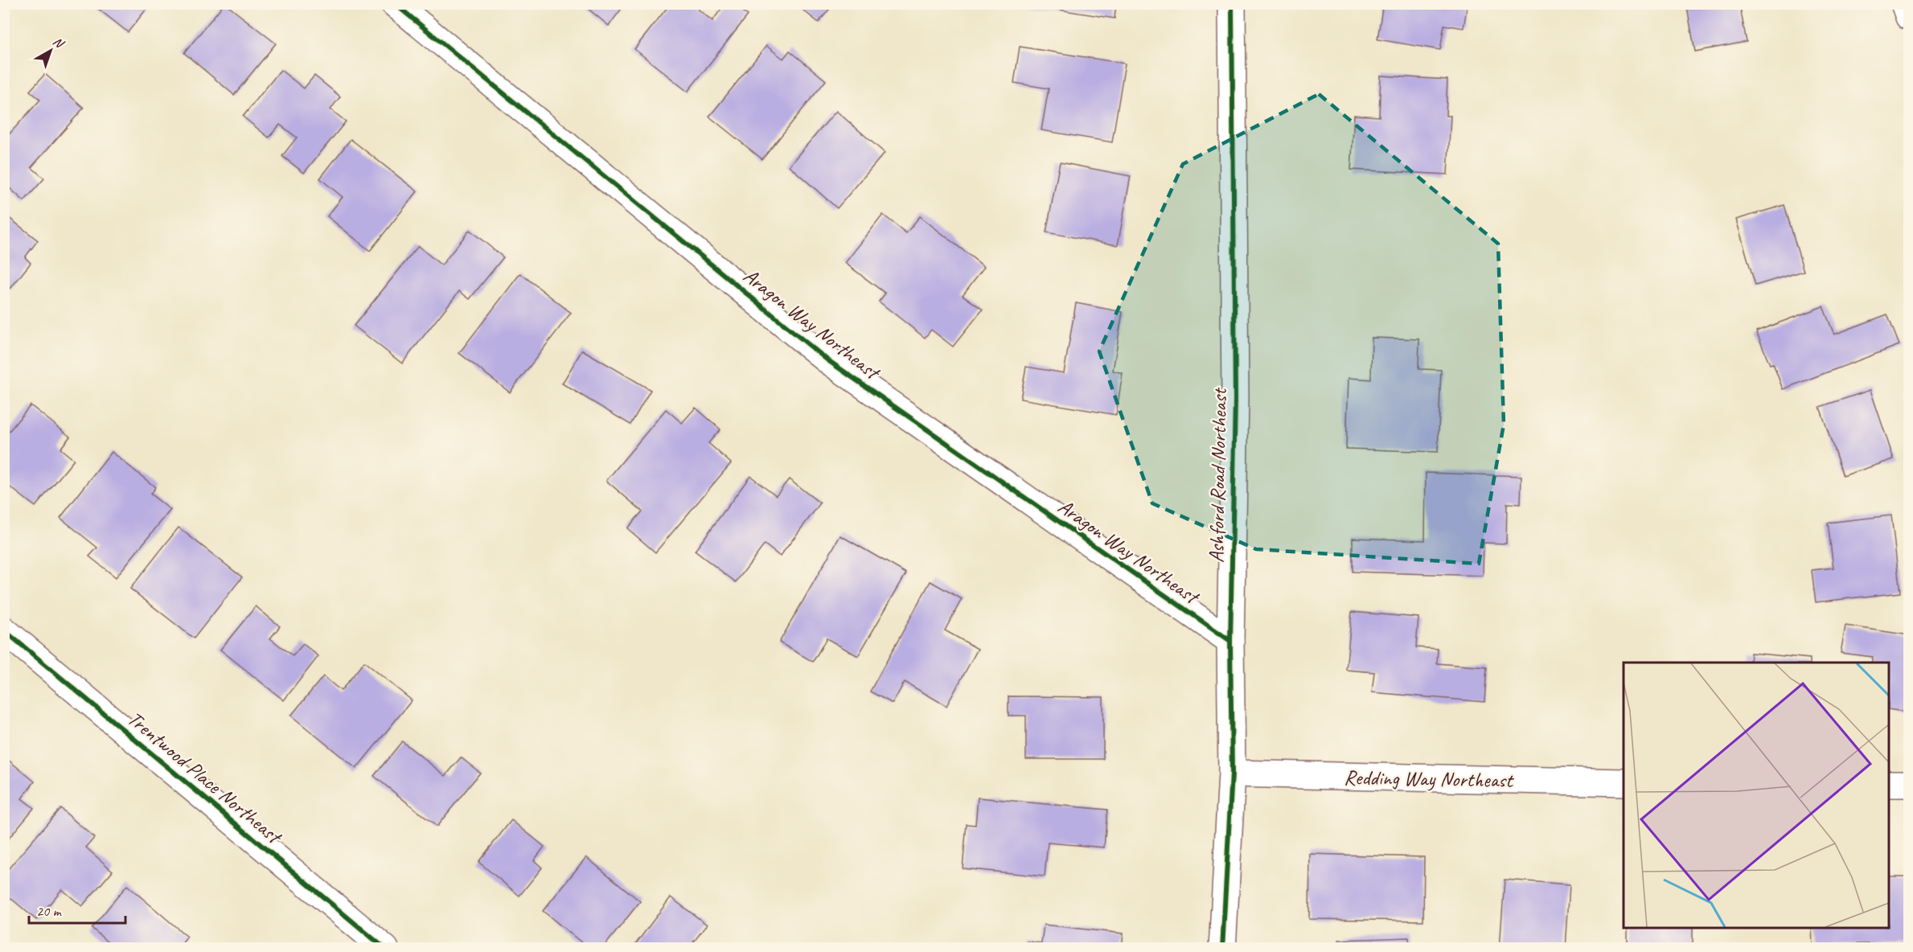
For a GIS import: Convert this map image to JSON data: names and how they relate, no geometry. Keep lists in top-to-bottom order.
{
  "streets": {
    "street": [
      "Aragon Way Northeast",
      "Ashford Road Northeast",
      "Trentwood Place Northeast",
      "Redding Way Northeast"
    ]
  },
  "crossings": [
    ["Aragon Way Northeast", "Ashford Road Northeast"],
    ["Ashford Road Northeast", "Redding Way Northeast"]
  ],
  "scale_bar": "20 m",
  "north": "top right"
}
